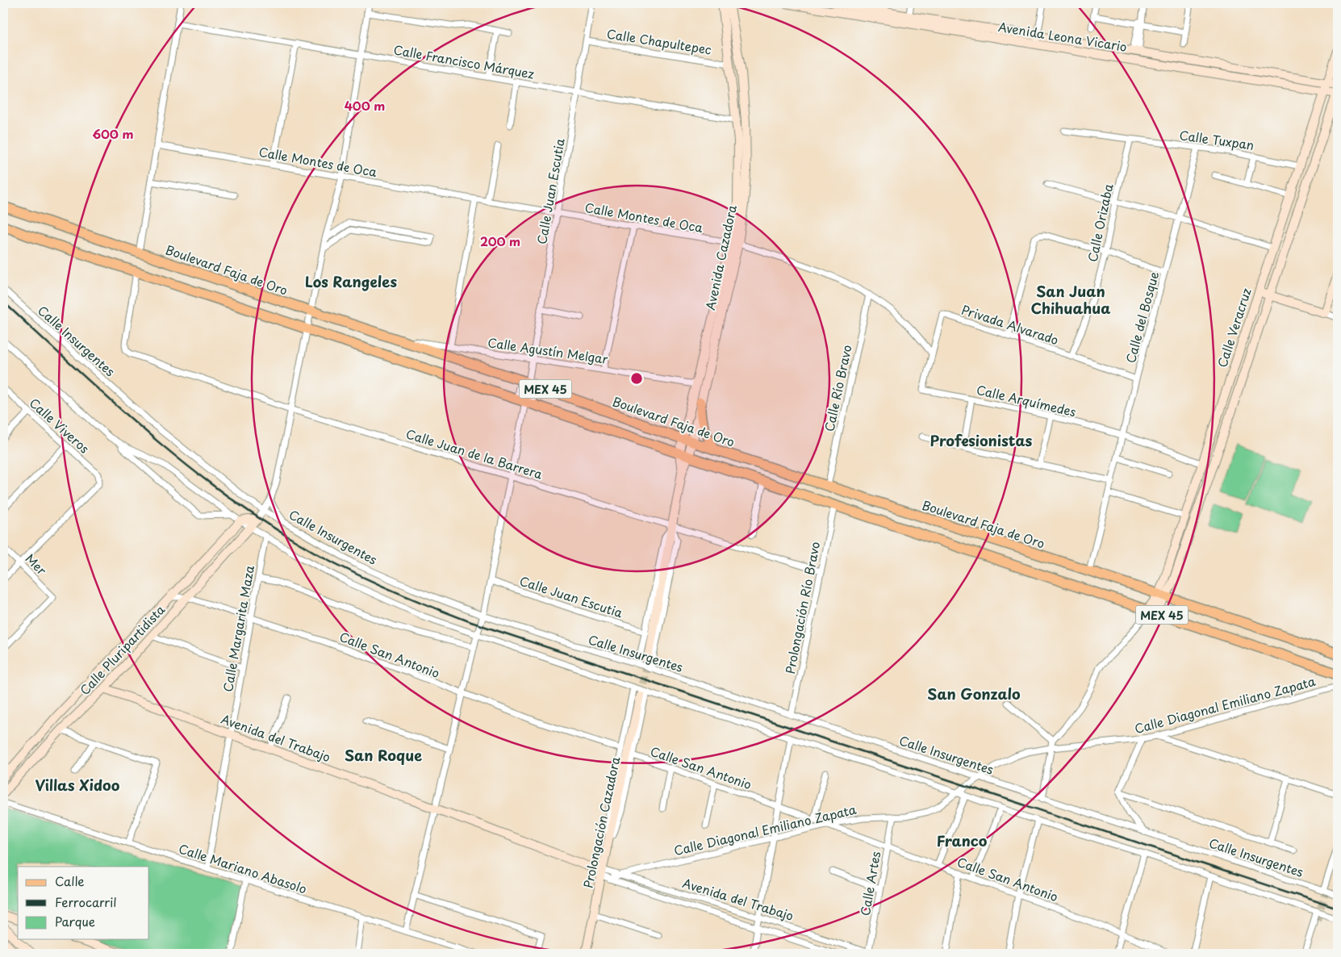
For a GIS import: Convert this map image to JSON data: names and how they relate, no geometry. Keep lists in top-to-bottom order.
{
  "streets": {
    "main road": ["Boulevard Faja de Oro", "MEX 45"],
    "street": [
      "Avenida Leona Vicario",
      "Calle Chapultepec",
      "Calle Francisco Márquez",
      "Calle Tuxpan",
      "Calle Montes de Oca",
      "Calle Juan Escutia",
      "Calle Orizaba",
      "Avenida Cazadora",
      "Calle del Bosque",
      "Privada Alvarado",
      "Calle Veracruz",
      "Calle Insurgentes",
      "Calle Agustín Melgar",
      "Calle Río Bravo",
      "Calle Arquímedes",
      "Calle Viveros",
      "Calle Juan de la Barrera",
      "Mer",
      "Prolongación Río Bravo",
      "Calle Margarita Maza",
      "Calle Pluripartidista",
      "Calle San Antonio",
      "Calle Diagonal Emiliano Zapata",
      "Avenida del Trabajo",
      "Prolongación Cazadora",
      "Calle Mariano Abasolo",
      "Calle Artes"
    ]
  },
  "crossings": [
    ["Avenida Leona Vicario", "Calle Veracruz"],
    ["Calle Chapultepec", "Calle Juan Escutia"],
    ["Calle Chapultepec", "Avenida Cazadora"],
    ["Calle Francisco Márquez", "Calle Juan Escutia"],
    ["Calle Francisco Márquez", "Avenida Cazadora"],
    ["Calle Francisco Márquez", "Calle Pluripartidista"],
    ["Calle Tuxpan", "Calle Orizaba"],
    ["Calle Tuxpan", "Calle del Bosque"],
    ["Calle Tuxpan", "Calle Veracruz"],
    ["Calle Montes de Oca", "Calle Juan Escutia"],
    ["Calle Montes de Oca", "Avenida Cazadora"],
    ["Calle Montes de Oca", "Privada Alvarado"],
    ["Calle Montes de Oca", "Calle Río Bravo"],
    ["Calle Montes de Oca", "Calle Arquímedes"],
    ["Calle Montes de Oca", "Calle Pluripartidista"],
    ["Calle Juan Escutia", "Boulevard Faja de Oro"],
    ["Calle Juan Escutia", "Calle Agustín Melgar"],
    ["Calle Juan Escutia", "MEX 45"],
    ["Calle Orizaba", "Privada Alvarado"],
    ["Avenida Cazadora", "Boulevard Faja de Oro"],
    ["Avenida Cazadora", "Calle Agustín Melgar"],
    ["Boulevard Faja de Oro", "Calle del Bosque"],
    ["Boulevard Faja de Oro", "Calle Veracruz"],
    ["Boulevard Faja de Oro", "Calle Agustín Melgar"],
    ["Boulevard Faja de Oro", "Calle Río Bravo"],
    ["Boulevard Faja de Oro", "MEX 45"],
    ["Boulevard Faja de Oro", "Calle Pluripartidista"],
    ["Calle del Bosque", "Privada Alvarado"],
    ["Calle del Bosque", "Calle Arquímedes"],
    ["Privada Alvarado", "Calle Arquímedes"],
    ["Calle Veracruz", "MEX 45"],
    ["Calle Veracruz", "Calle Arquímedes"],
    ["Calle Insurgentes", "Prolongación Río Bravo"],
    ["Calle Insurgentes", "Calle Pluripartidista"],
    ["Calle Insurgentes", "Calle Diagonal Emiliano Zapata"],
    ["MEX 45", "Calle Juan de la Barrera"],
    ["MEX 45", "Prolongación Río Bravo"],
    ["MEX 45", "Calle Pluripartidista"],
    ["Calle Viveros", "Mer"],
    ["Calle Juan de la Barrera", "Prolongación Río Bravo"],
    ["Calle Juan de la Barrera", "Calle Pluripartidista"],
    ["Calle Margarita Maza", "Calle San Antonio"],
    ["Calle Margarita Maza", "Avenida del Trabajo"],
    ["Calle Margarita Maza", "Calle Mariano Abasolo"],
    ["Calle Pluripartidista", "Calle San Antonio"],
    ["Calle Pluripartidista", "Avenida del Trabajo"],
    ["Calle San Antonio", "Calle Diagonal Emiliano Zapata"],
    ["Calle San Antonio", "Calle Artes"],
    ["Calle Diagonal Emiliano Zapata", "Avenida del Trabajo"],
    ["Calle Diagonal Emiliano Zapata", "Prolongación Cazadora"],
    ["Calle Diagonal Emiliano Zapata", "Calle Artes"],
    ["Avenida del Trabajo", "Prolongación Cazadora"],
    ["Avenida del Trabajo", "Calle Artes"]
  ],
  "districts": [
    "Los Rangeles",
    "San Juan Chihuahua",
    "Profesionistas",
    "San Gonzalo",
    "San Roque",
    "Villas Xidoo",
    "Franco"
  ],
  "legend": ["Calle", "Ferrocarril", "Parque"],
  "rings": ["400 m", "600 m", "200 m"]
}
